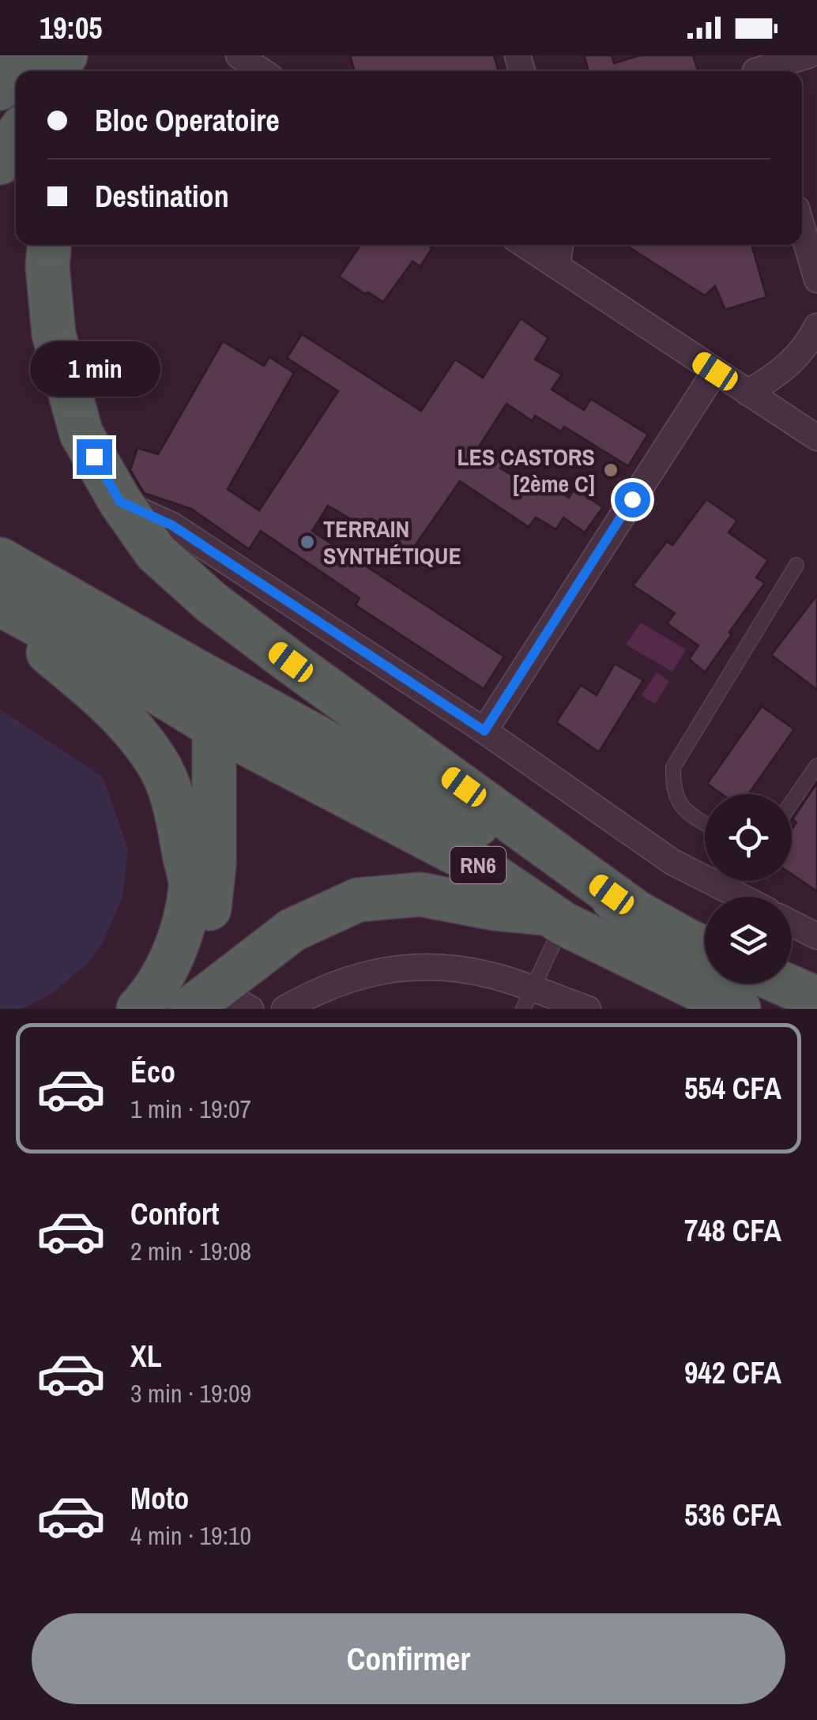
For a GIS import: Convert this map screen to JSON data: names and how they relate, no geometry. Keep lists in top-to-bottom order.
{
  "streets": {
    "highway": ["RN6"]
  },
  "places": ["LES CASTORS [2ème C]", "TERRAIN SYNTHÉTIQUE"],
  "page": {
    "status": "19:05",
    "banner": ["Bloc Operatoire", "Destination"],
    "bubble": "1 min",
    "list": [
      {
        "name": "Éco",
        "note": "1 min · 19:07",
        "value": "554 CFA"
      },
      {
        "name": "Confort",
        "note": "2 min · 19:08",
        "value": "748 CFA"
      },
      {
        "name": "XL",
        "note": "3 min · 19:09",
        "value": "942 CFA"
      },
      {
        "name": "Moto",
        "note": "4 min · 19:10",
        "value": "536 CFA"
      }
    ],
    "buttons": "Confirmer"
  }
}
